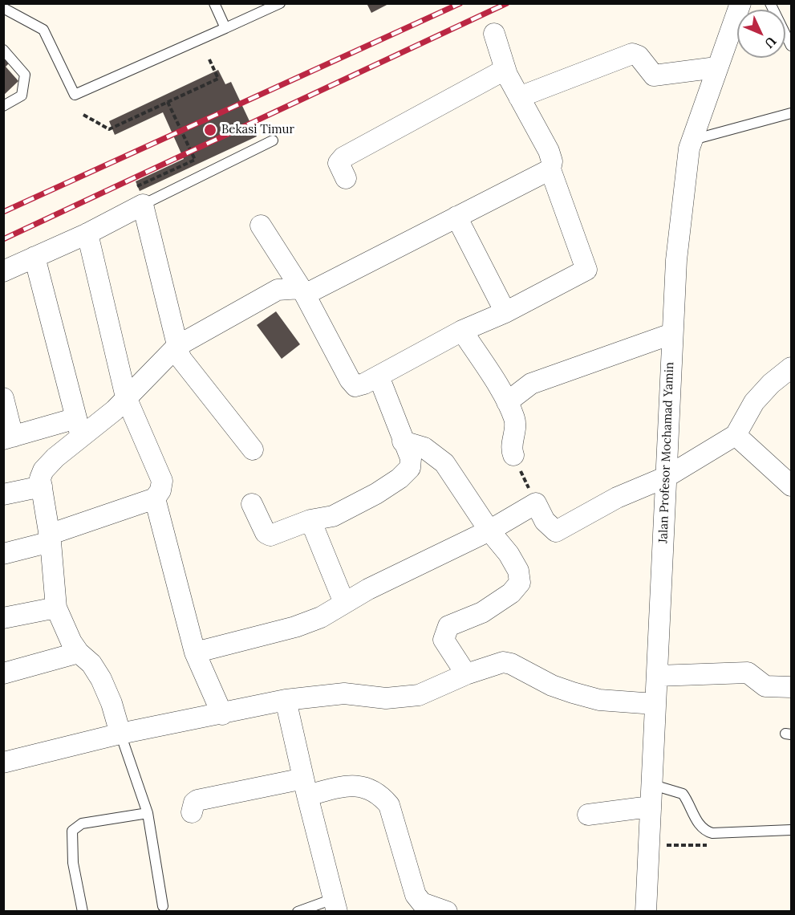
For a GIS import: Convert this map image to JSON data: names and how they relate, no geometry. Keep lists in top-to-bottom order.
{
  "streets": {
    "street": ["Jalan Profesor Mochamad Yamin"]
  },
  "places": ["Bekasi Timur"],
  "north": "bottom right"
}
